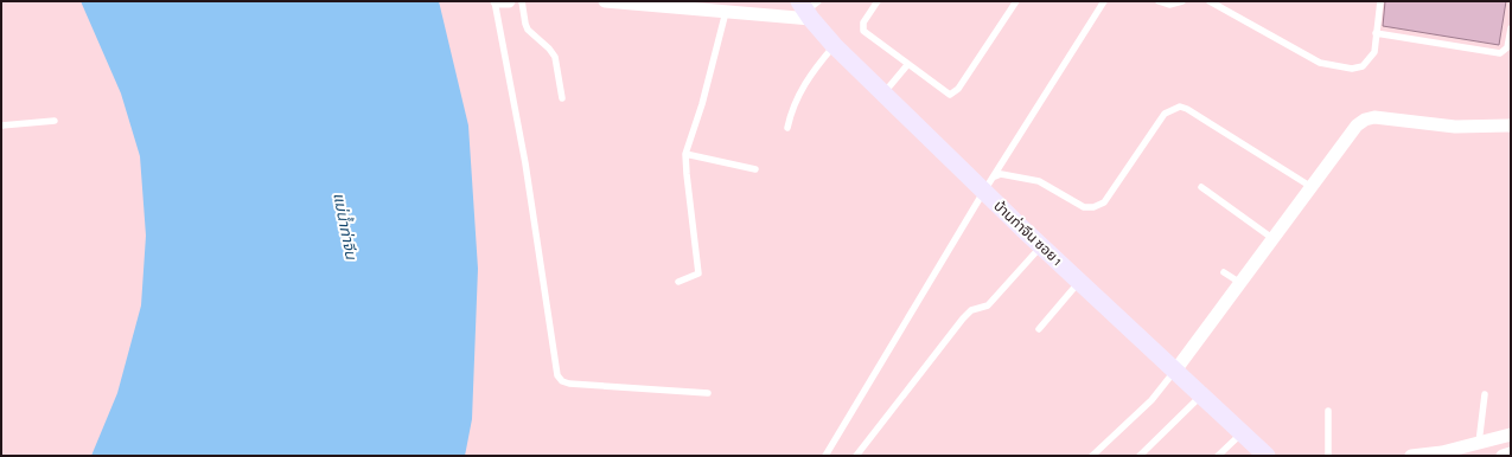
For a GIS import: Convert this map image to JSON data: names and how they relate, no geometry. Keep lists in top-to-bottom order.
{
  "streets": {
    "street": ["บ้านท่าจีน ซอย 1"]
  },
  "water": ["แม่น้ำท่าจีน"]
}
